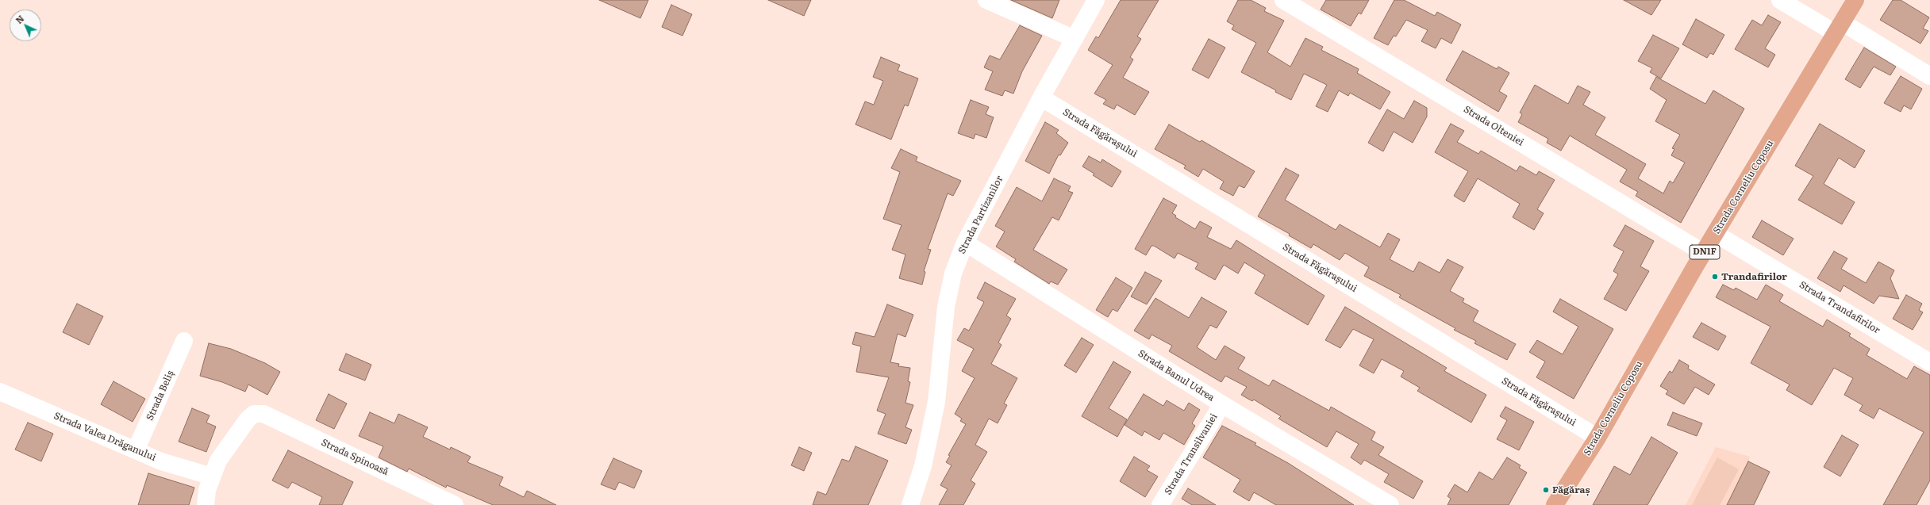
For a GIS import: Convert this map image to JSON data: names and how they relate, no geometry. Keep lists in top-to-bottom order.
{
  "streets": {
    "main road": ["Strada Corneliu Coposu", "DN1F"],
    "street": [
      "Strada Olteniei",
      "Strada Făgărașului",
      "Strada Partizanilor",
      "Strada Trandafirilor",
      "Strada Banul Udrea",
      "Strada Beliș",
      "Strada Valea Drăganului",
      "Strada Transilvaniei",
      "Strada Spinoasă"
    ]
  },
  "crossings": [
    ["Strada Olteniei", "Strada Corneliu Coposu"],
    ["Strada Făgărașului", "Strada Corneliu Coposu"],
    ["Strada Făgărașului", "Strada Partizanilor"],
    ["Strada Corneliu Coposu", "Strada Trandafirilor"],
    ["Strada Partizanilor", "Strada Banul Udrea"],
    ["Strada Banul Udrea", "Strada Transilvaniei"],
    ["Strada Beliș", "Strada Valea Drăganului"],
    ["Strada Valea Drăganului", "Strada Spinoasă"]
  ],
  "places": ["Trandafirilor", "Făgăraș"],
  "north": "top left"
}
